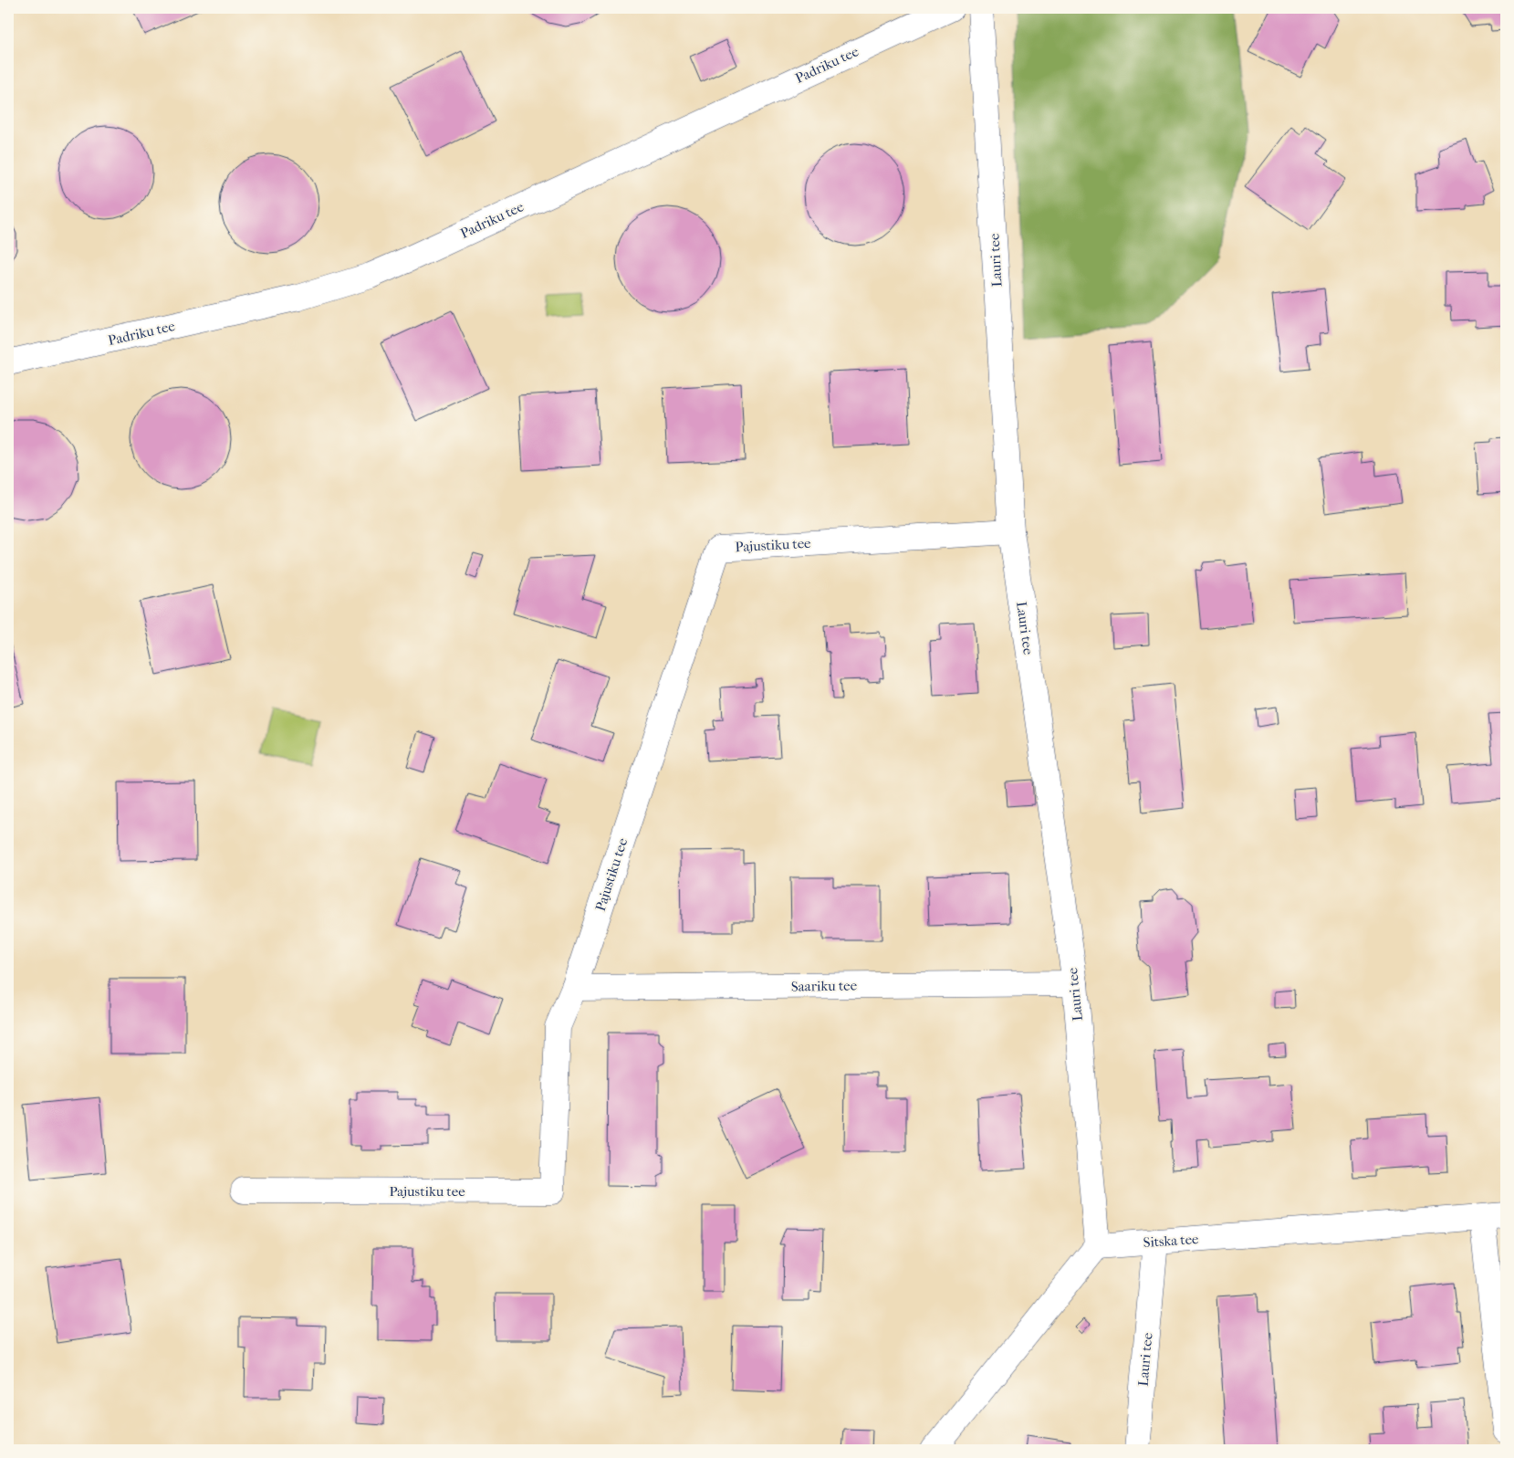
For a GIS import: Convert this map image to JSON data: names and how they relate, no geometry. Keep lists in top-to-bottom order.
{
  "streets": {
    "street": [
      "Padriku tee",
      "Lauri tee",
      "Pajustiku tee",
      "Saariku tee",
      "Sitska tee"
    ]
  },
  "crossings": [
    ["Lauri tee", "Pajustiku tee"],
    ["Lauri tee", "Saariku tee"],
    ["Lauri tee", "Sitska tee"],
    ["Pajustiku tee", "Saariku tee"]
  ]
}
